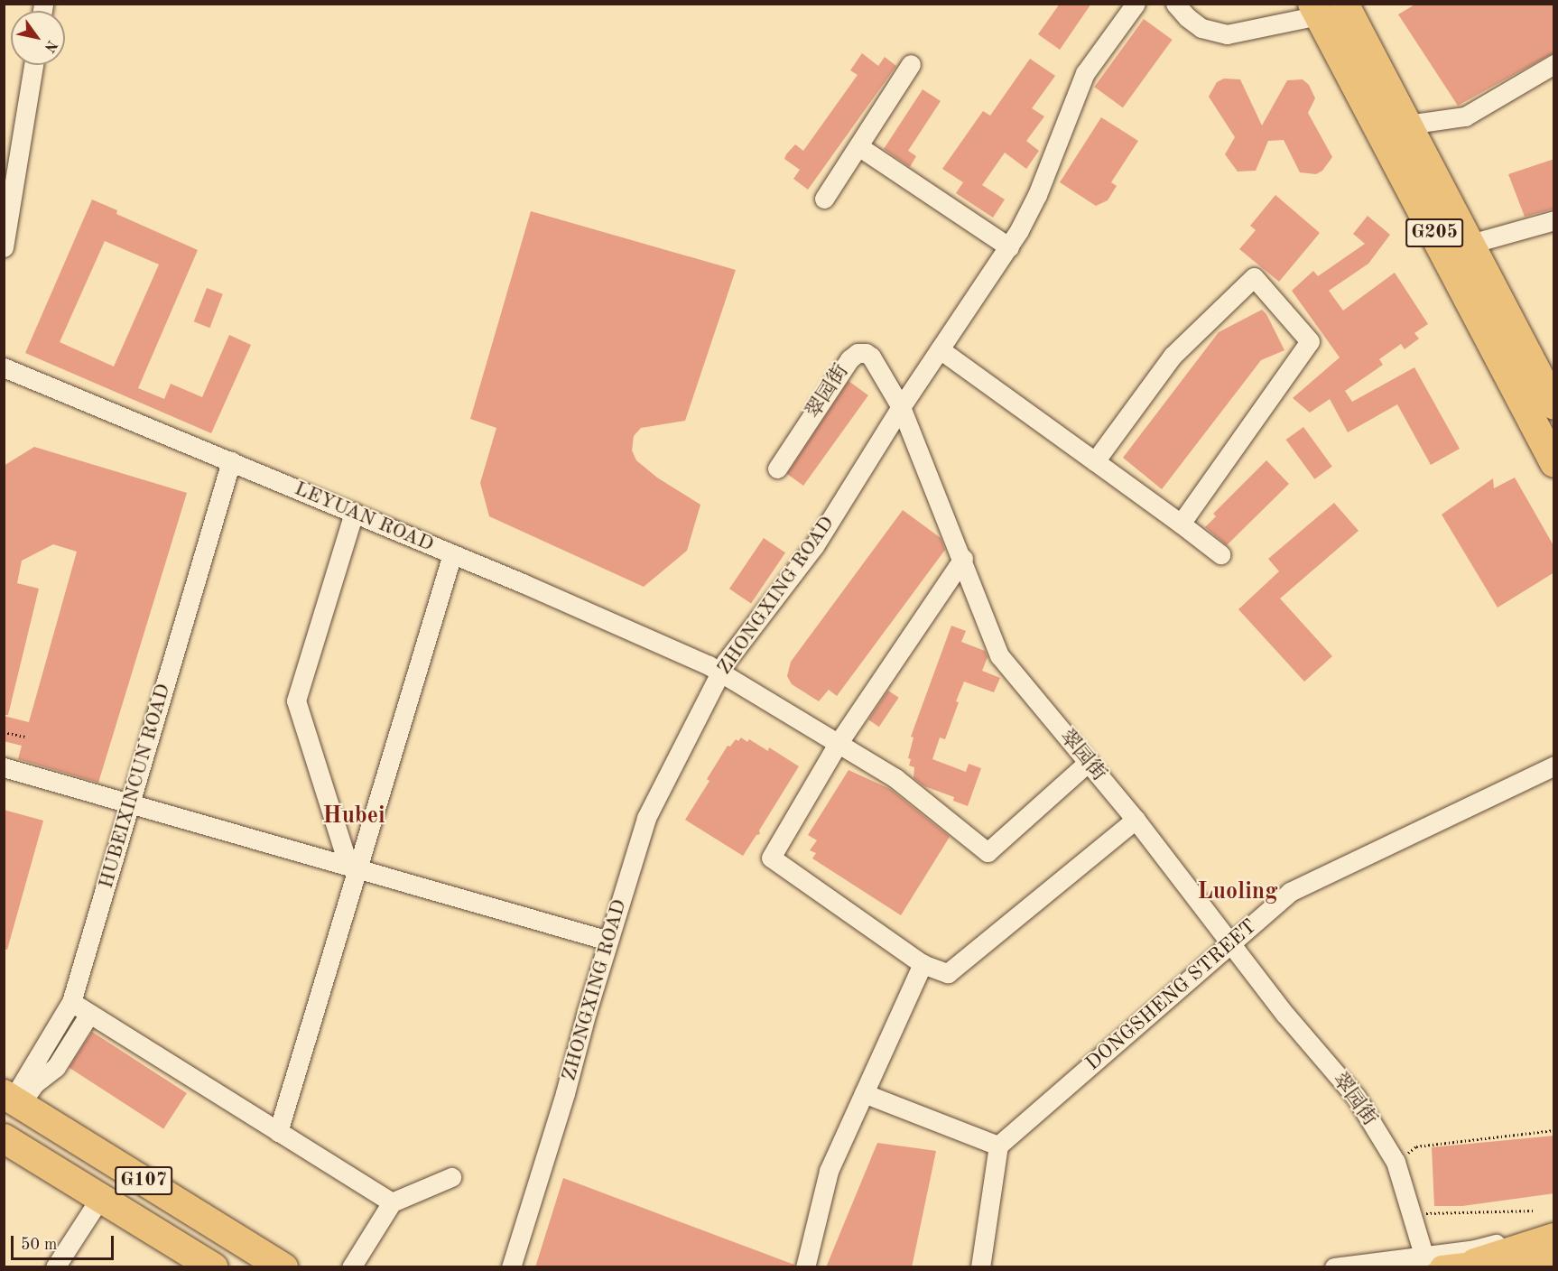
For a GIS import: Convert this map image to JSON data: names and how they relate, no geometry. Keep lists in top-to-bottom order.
{
  "streets": {
    "highway": ["G205", "G107"],
    "street": [
      "翠园街",
      "LEYUAN ROAD",
      "ZHONGXING ROAD",
      "HUBEIXINCUN ROAD",
      "DONGSHENG STREET"
    ]
  },
  "crossings": [
    ["翠园街", "LEYUAN ROAD"],
    ["翠园街", "ZHONGXING ROAD"],
    ["翠园街", "DONGSHENG STREET"],
    ["LEYUAN ROAD", "ZHONGXING ROAD"],
    ["LEYUAN ROAD", "HUBEIXINCUN ROAD"],
    ["HUBEIXINCUN ROAD", "G107"]
  ],
  "districts": ["Hubei", "Luoling"],
  "scale_bar": "50 m",
  "north": "bottom right"
}
